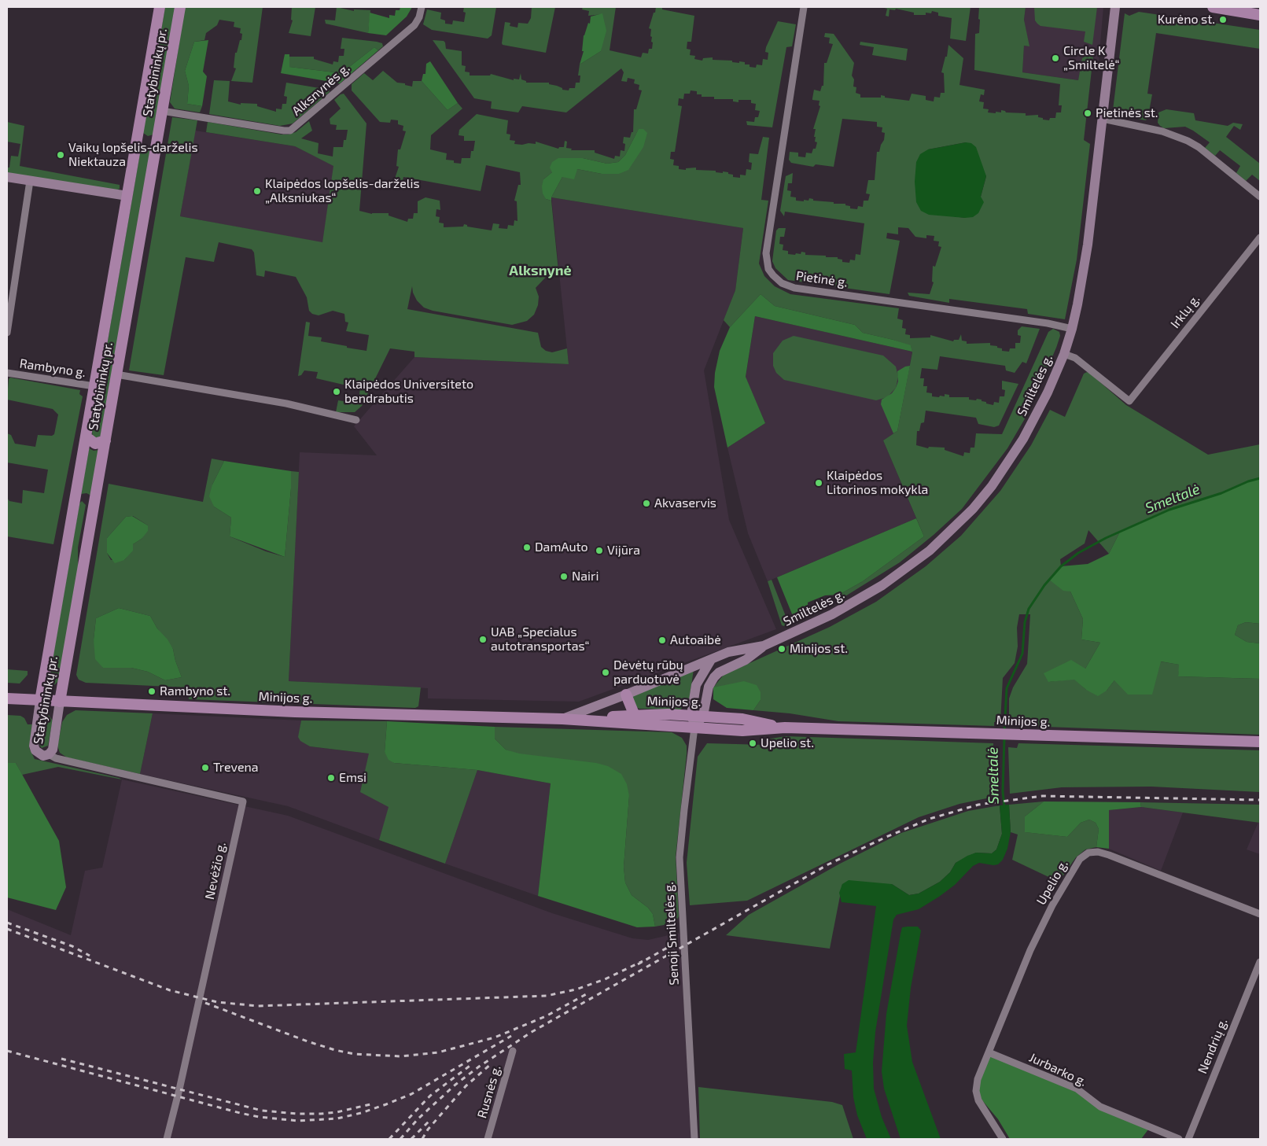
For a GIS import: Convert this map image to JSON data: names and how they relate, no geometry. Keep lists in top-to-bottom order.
{
  "streets": {
    "main road": ["Statybininkų pr.", "Minijos g."],
    "street": [
      "Alksnynės g.",
      "Pietinė g.",
      "Irklų g.",
      "Rambyno g.",
      "Smiltelės g.",
      "Nevėžio g.",
      "Upelio g.",
      "Senoji Smiltelės g.",
      "Nendrių g.",
      "Jurbarko g.",
      "Rusnės g."
    ]
  },
  "crossings": [
    ["Statybininkų pr.", "Alksnynės g."],
    ["Statybininkų pr.", "Rambyno g."],
    ["Statybininkų pr.", "Minijos g."],
    ["Statybininkų pr.", "Nevėžio g."],
    ["Pietinė g.", "Smiltelės g."],
    ["Irklų g.", "Smiltelės g."],
    ["Minijos g.", "Senoji Smiltelės g."],
    ["Upelio g.", "Jurbarko g."]
  ],
  "districts": ["Alksnynė"],
  "water": ["Smeltalė"],
  "places": [
    "Kurėno st.",
    "Circle K „Smiltelė“",
    "Pietinės st.",
    "Vaikų lopšelis-darželis Niektauza",
    "Klaipėdos lopšelis-darželis „Alksniukas“",
    "Klaipėdos Universiteto bendrabutis",
    "Klaipėdos Litorinos mokykla",
    "Akvaservis",
    "DamAuto",
    "Vijūra",
    "Nairi",
    "UAB „Specialus autotransportas“",
    "Autoaibė",
    "Minijos st.",
    "Dėvėtų rūbų parduotuvė",
    "Rambyno st.",
    "Upelio st.",
    "Trevena",
    "Emsi"
  ]
}
